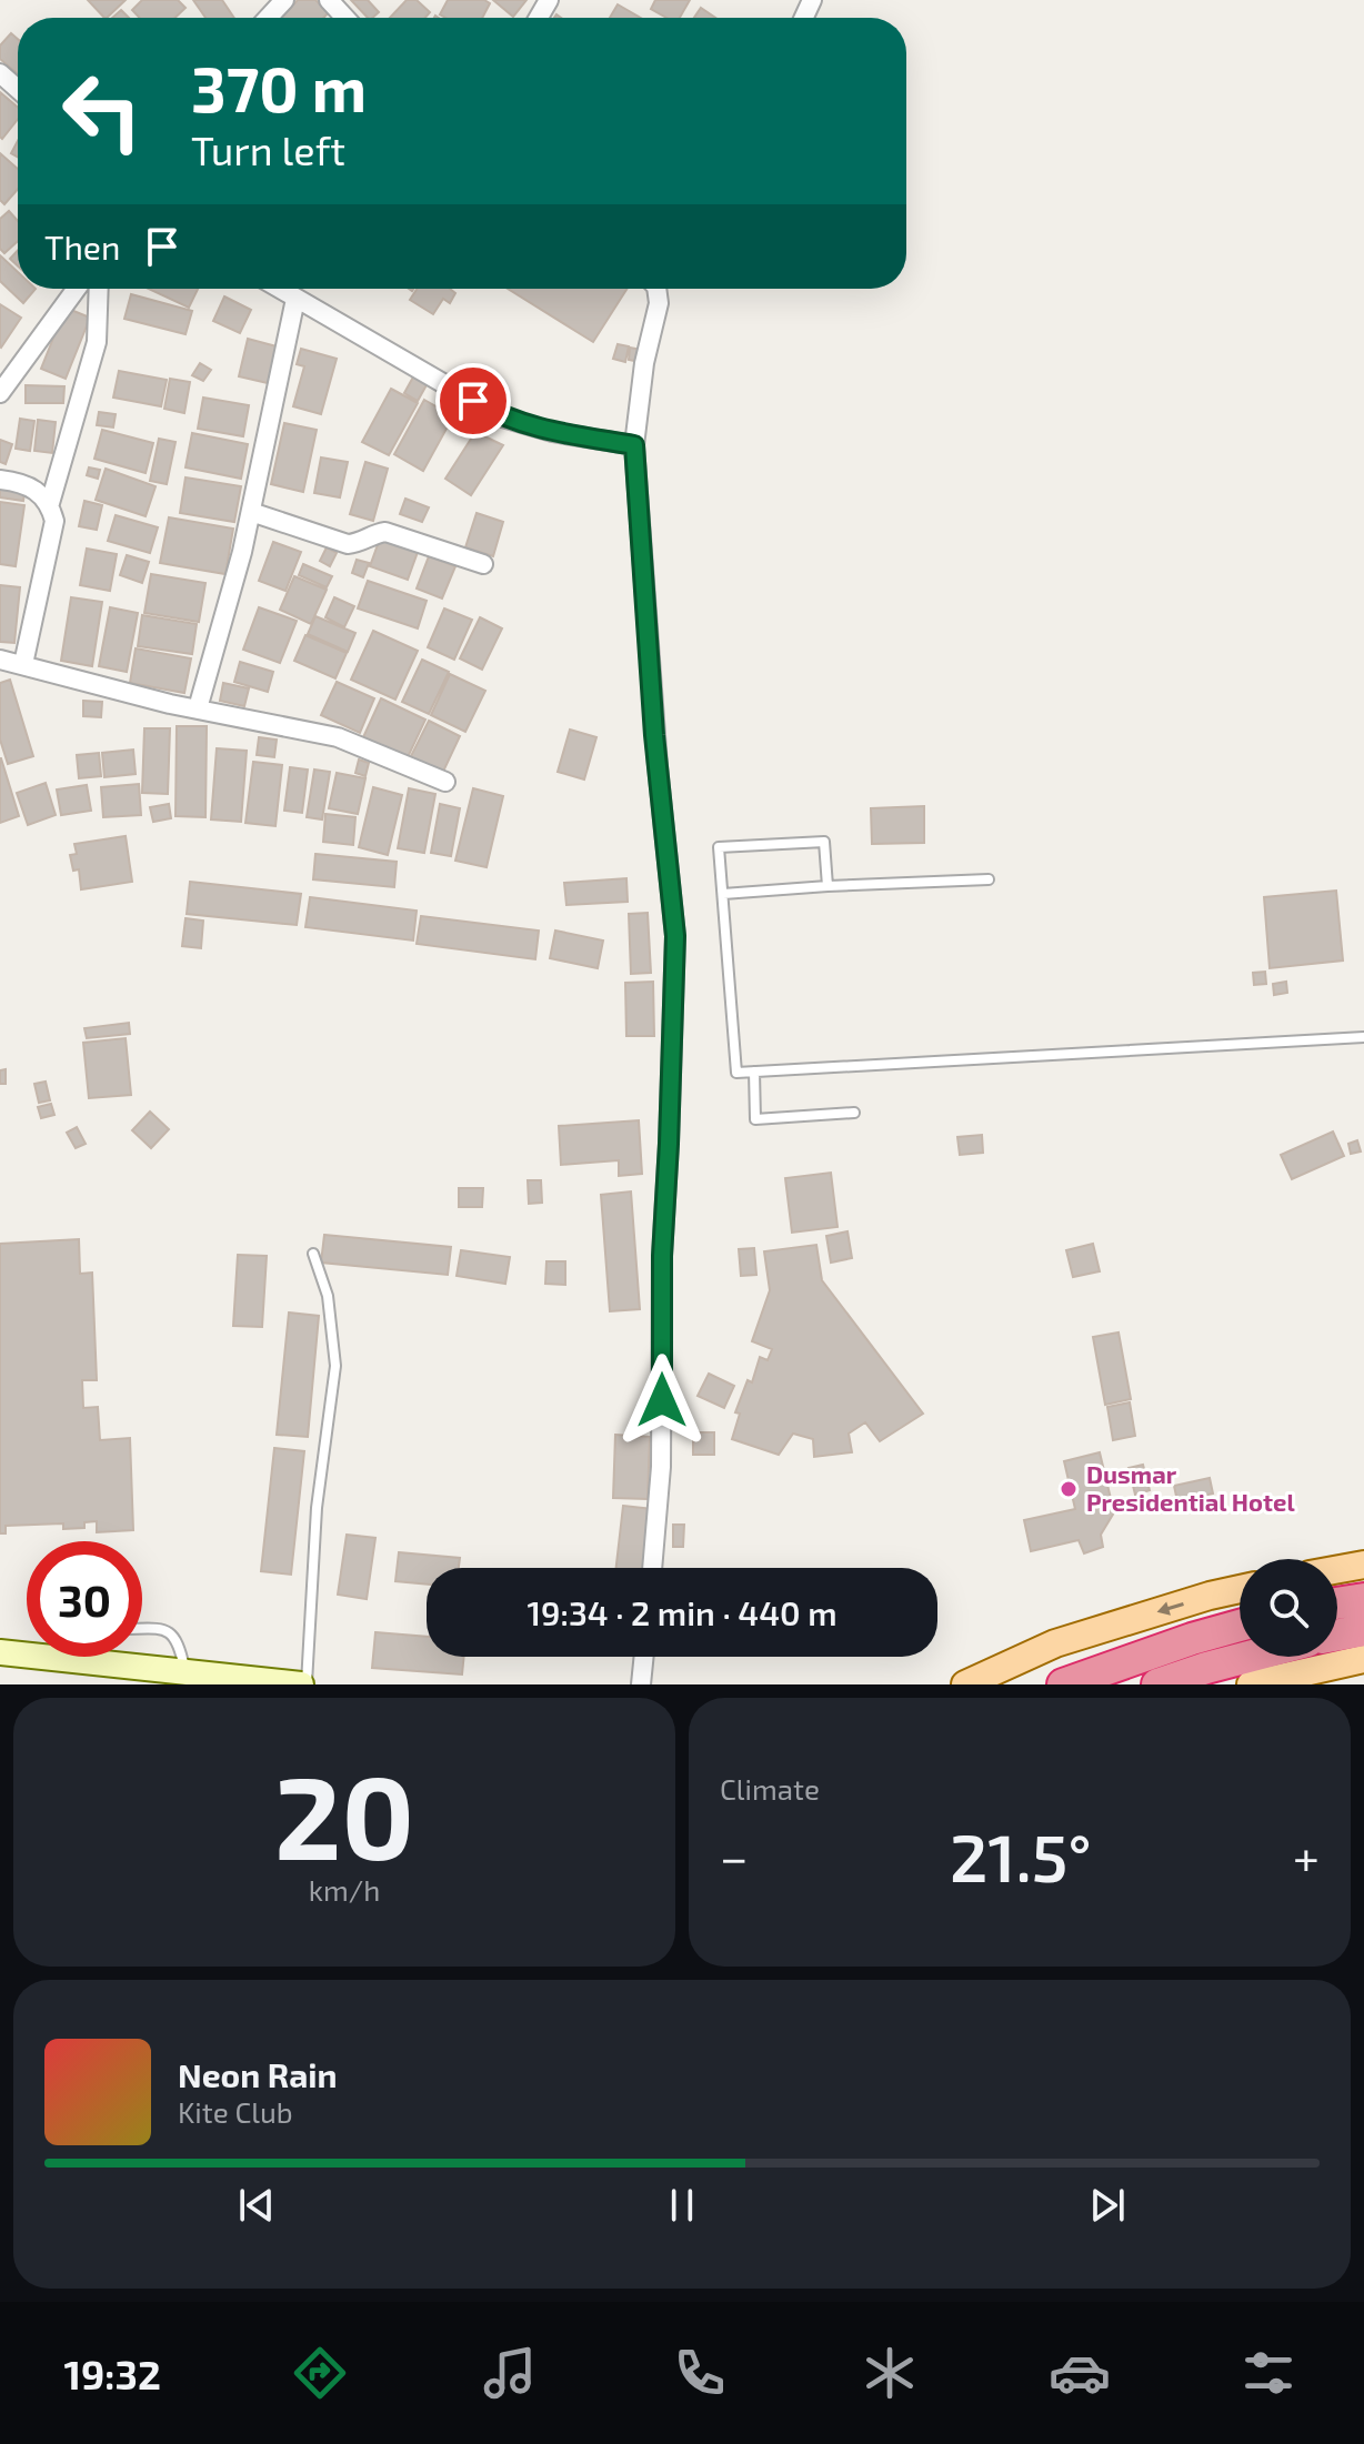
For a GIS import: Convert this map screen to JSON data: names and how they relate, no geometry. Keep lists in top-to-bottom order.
{
  "places": ["Dusmar Presidential Hotel"],
  "page": {
    "turn": ["370 m", "Turn left"],
    "then": "Then",
    "limit": "30",
    "trip": "19:34 · 2 min · 440 m",
    "tile": [
      ["20", "km/h"],
      "Climate"
    ],
    "heat": ["−", "21.5°", "+"],
    "song": ["Neon Rain", "Kite Club"],
    "tabs": "19:32"
  }
}
